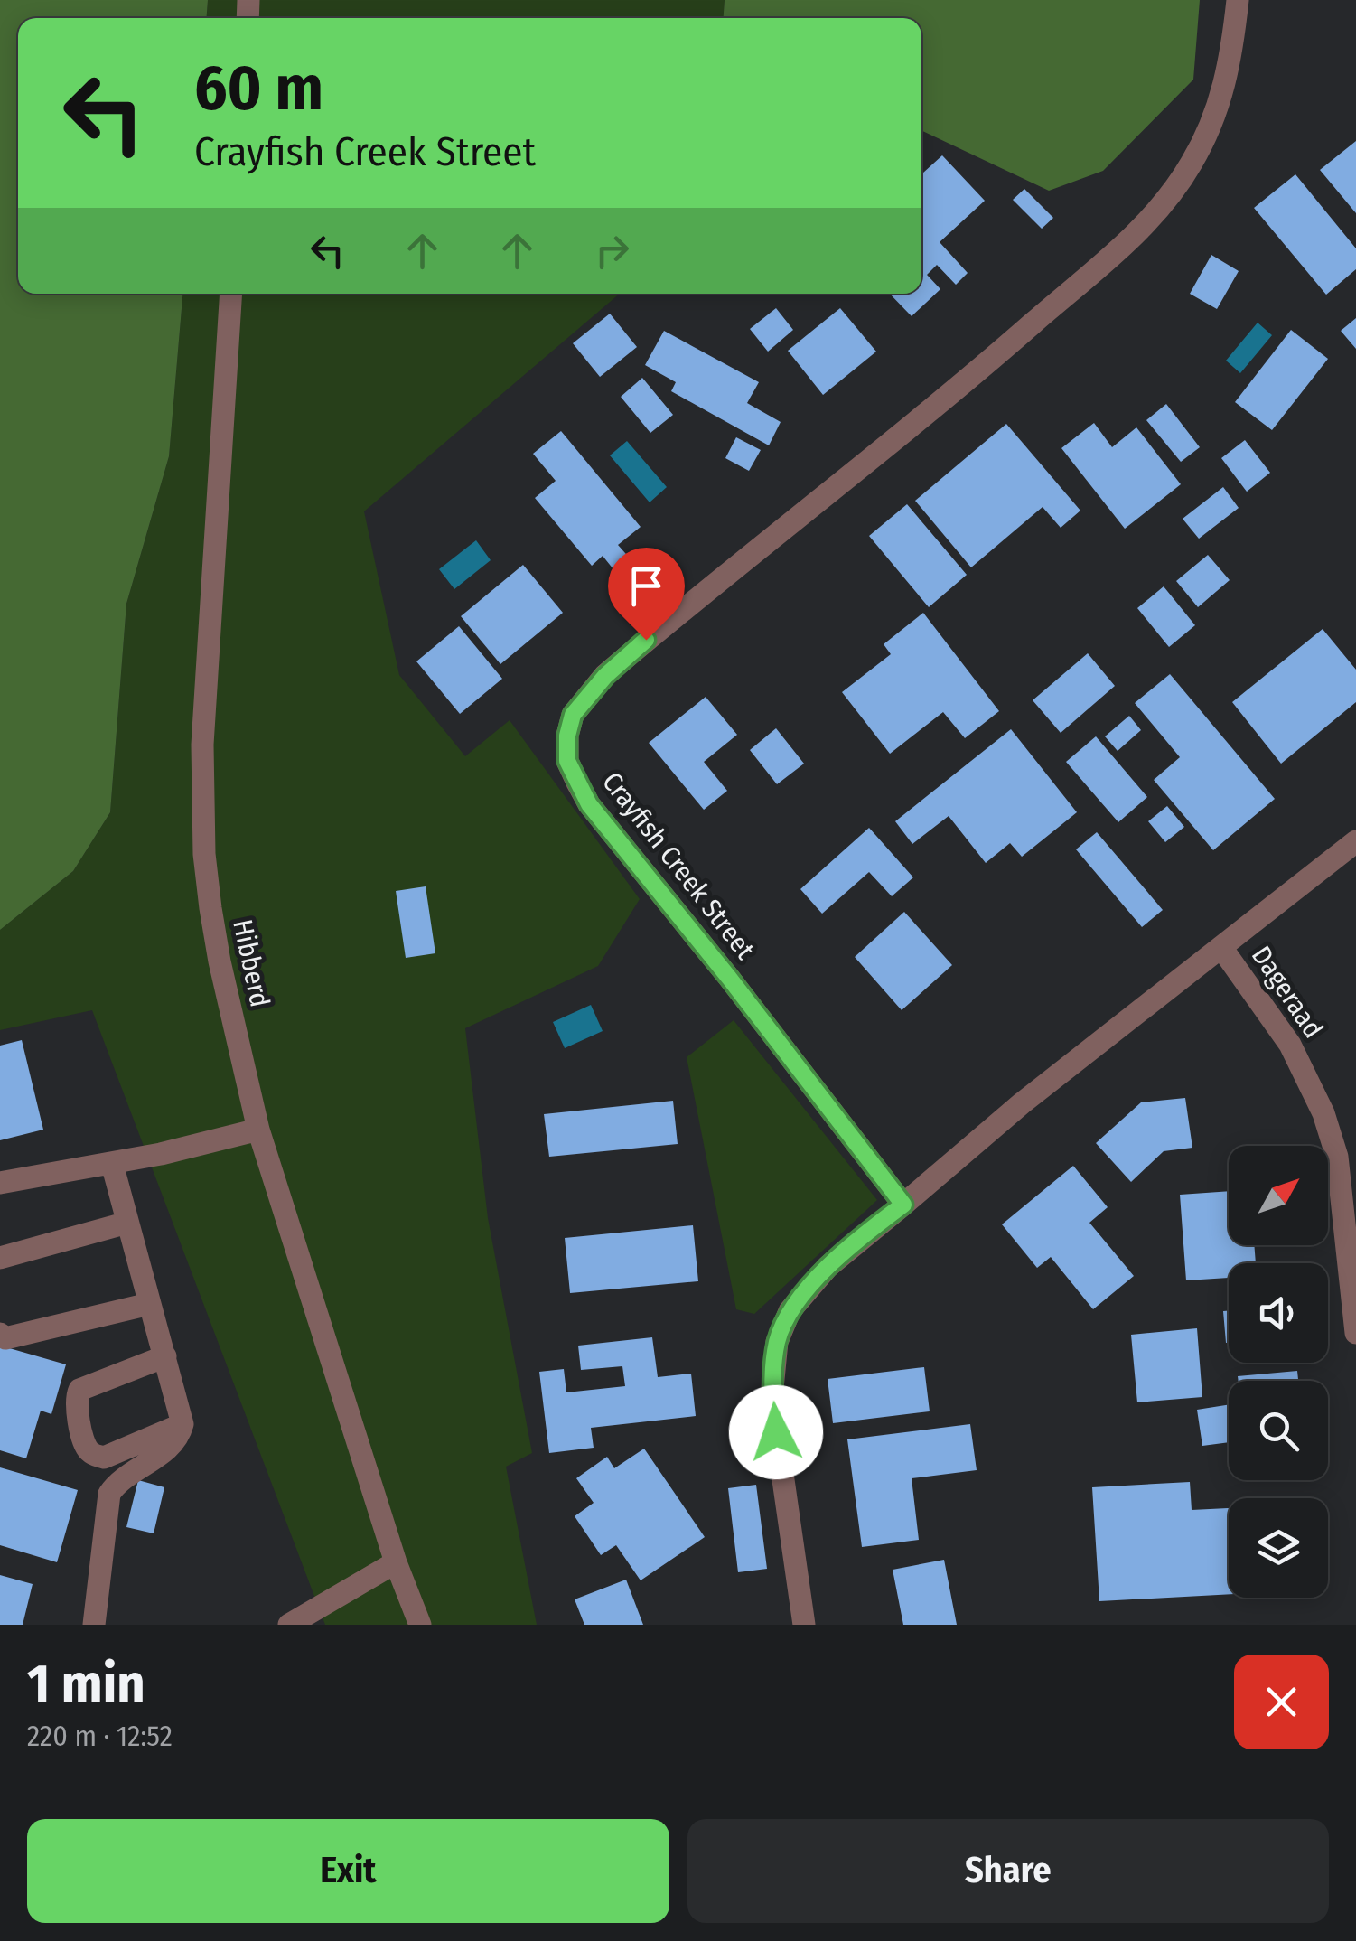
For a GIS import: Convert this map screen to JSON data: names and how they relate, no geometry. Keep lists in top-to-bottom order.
{
  "streets": {
    "street": ["Crayfish Creek Street", "Hibberd", "Dageraad"]
  },
  "north": "top right",
  "page": {
    "turn": ["60 m", "Crayfish Creek Street"],
    "heading": ["1 min", "220 m · 12:52"],
    "buttons": ["Exit", "Share"]
  }
}
